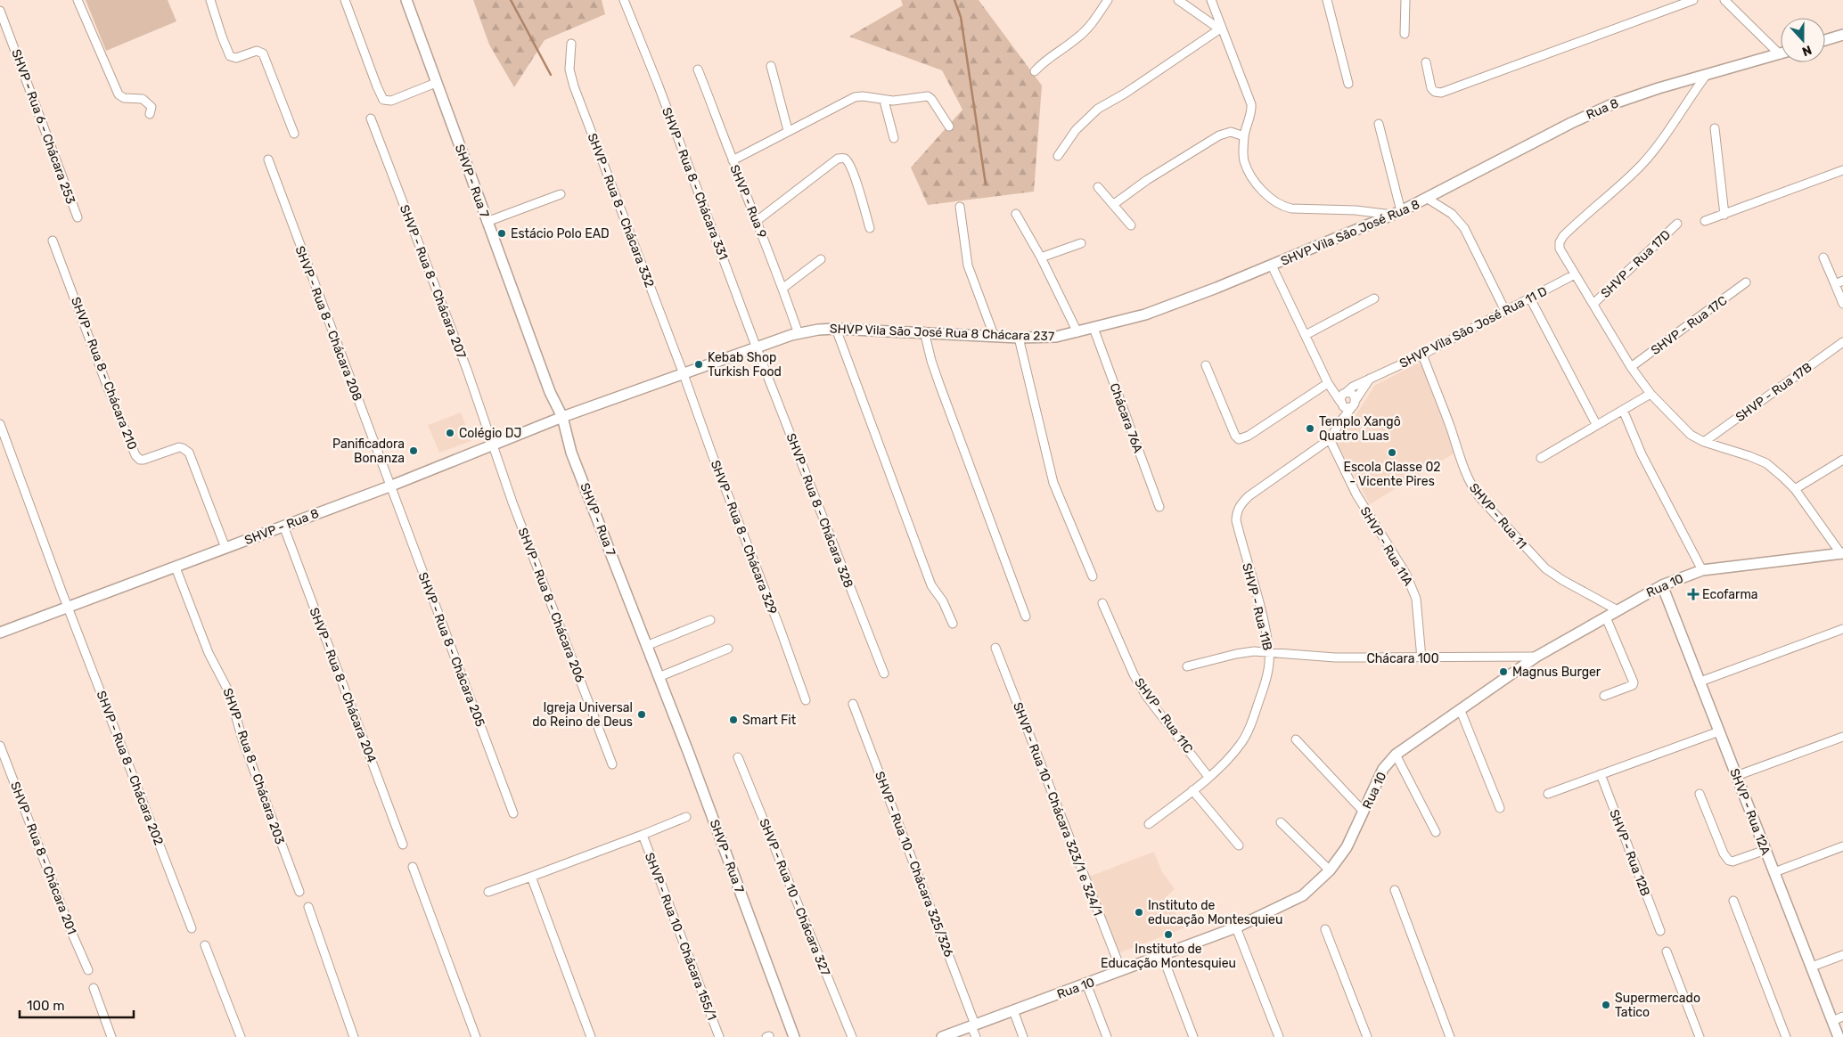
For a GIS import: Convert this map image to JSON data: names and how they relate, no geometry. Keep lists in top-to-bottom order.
{
  "streets": {
    "street": [
      "Rua 8",
      "SHVP - Rua 6 - Chácara 253",
      "SHVP - Rua 7",
      "SHVP - Rua 8 - Chácara 331",
      "SHVP - Rua 9",
      "SHVP - Rua 8 - Chácara 332",
      "SHVP Vila São José Rua 8",
      "SHVP - Rua 17D",
      "SHVP - Rua 8 - Chácara 207",
      "SHVP - Rua 8 - Chácara 208",
      "SHVP - Rua 17C",
      "SHVP Vila São José Rua 11 D",
      "SHVP Vila São José Rua 8 Chácara 237",
      "SHVP - Rua 8 - Chácara 210",
      "SHVP - Rua 17B",
      "Chácara 76A",
      "SHVP - Rua 8 - Chácara 328",
      "SHVP - Rua 11",
      "SHVP - Rua 8",
      "SHVP - Rua 8 - Chácara 329",
      "SHVP - Rua 11A",
      "Rua 10",
      "SHVP - Rua 8 - Chácara 206",
      "SHVP - Rua 11B",
      "SHVP - Rua 8 - Chácara 205",
      "Chácara 100",
      "SHVP - Rua 8 - Chácara 204",
      "SHVP - Rua 11C",
      "SHVP - Rua 8 - Chácara 203",
      "SHVP - Rua 8 - Chácara 202",
      "SHVP - Rua 10 - Chácara 323/1 e 324/1",
      "SHVP - Rua 12A",
      "SHVP - Rua 12B",
      "SHVP - Rua 8 - Chácara 201",
      "SHVP - Rua 10 - Chácara 325/326",
      "SHVP - Rua 10 - Chácara 327",
      "SHVP - Rua 10 - Chácara 155/1"
    ]
  },
  "crossings": [
    ["Rua 8", "SHVP Vila São José Rua 8"],
    ["SHVP - Rua 7", "SHVP Vila São José Rua 8 Chácara 237"],
    ["SHVP - Rua 7", "SHVP - Rua 8"],
    ["SHVP - Rua 8 - Chácara 331", "SHVP Vila São José Rua 8 Chácara 237"],
    ["SHVP - Rua 8 - Chácara 331", "SHVP - Rua 8 - Chácara 328"],
    ["SHVP - Rua 9", "SHVP Vila São José Rua 8 Chácara 237"],
    ["SHVP - Rua 8 - Chácara 332", "SHVP Vila São José Rua 8 Chácara 237"],
    ["SHVP - Rua 8 - Chácara 332", "SHVP - Rua 8 - Chácara 329"],
    ["SHVP Vila São José Rua 8", "SHVP Vila São José Rua 8 Chácara 237"],
    ["SHVP - Rua 8 - Chácara 207", "SHVP - Rua 8"],
    ["SHVP - Rua 8 - Chácara 207", "SHVP - Rua 8 - Chácara 206"],
    ["SHVP - Rua 8 - Chácara 208", "SHVP - Rua 8"],
    ["SHVP - Rua 8 - Chácara 208", "SHVP - Rua 8 - Chácara 205"],
    ["SHVP Vila São José Rua 11 D", "SHVP - Rua 11"],
    ["SHVP Vila São José Rua 11 D", "SHVP - Rua 11B"],
    ["SHVP Vila São José Rua 8 Chácara 237", "Chácara 76A"],
    ["SHVP Vila São José Rua 8 Chácara 237", "SHVP - Rua 8 - Chácara 328"],
    ["SHVP Vila São José Rua 8 Chácara 237", "SHVP - Rua 8"],
    ["SHVP Vila São José Rua 8 Chácara 237", "SHVP - Rua 8 - Chácara 329"],
    ["SHVP - Rua 8 - Chácara 210", "SHVP - Rua 8"],
    ["SHVP - Rua 11", "Rua 10"],
    ["SHVP - Rua 8", "SHVP - Rua 8 - Chácara 206"],
    ["SHVP - Rua 8", "SHVP - Rua 8 - Chácara 205"],
    ["SHVP - Rua 8", "SHVP - Rua 8 - Chácara 204"],
    ["SHVP - Rua 8", "SHVP - Rua 8 - Chácara 203"],
    ["SHVP - Rua 8", "SHVP - Rua 8 - Chácara 202"],
    ["SHVP - Rua 11A", "SHVP - Rua 11B"],
    ["SHVP - Rua 11A", "Chácara 100"],
    ["Rua 10", "Chácara 100"],
    ["Rua 10", "SHVP - Rua 10 - Chácara 323/1 e 324/1"],
    ["Rua 10", "SHVP - Rua 12A"],
    ["Rua 10", "SHVP - Rua 10 - Chácara 325/326"],
    ["SHVP - Rua 11B", "Chácara 100"],
    ["SHVP - Rua 11B", "SHVP - Rua 11C"]
  ],
  "places": {
    "other": [
      "Estácio Polo EAD",
      "Kebab Shop Turkish Food",
      "Templo Xangô Quatro Luas",
      "Colégio DJ",
      "Panificadora Bonanza",
      "Escola Classe 02 - Vicente Pires",
      "Magnus Burger",
      "Igreja Universal do Reino de Deus",
      "Smart Fit",
      "Instituto de educação Montesquieu",
      "Instituto de Educação Montesquieu",
      "Supermercado Tatico"
    ],
    "health": ["Ecofarma"]
  },
  "scale_bar": "100 m",
  "north": "bottom"
}
